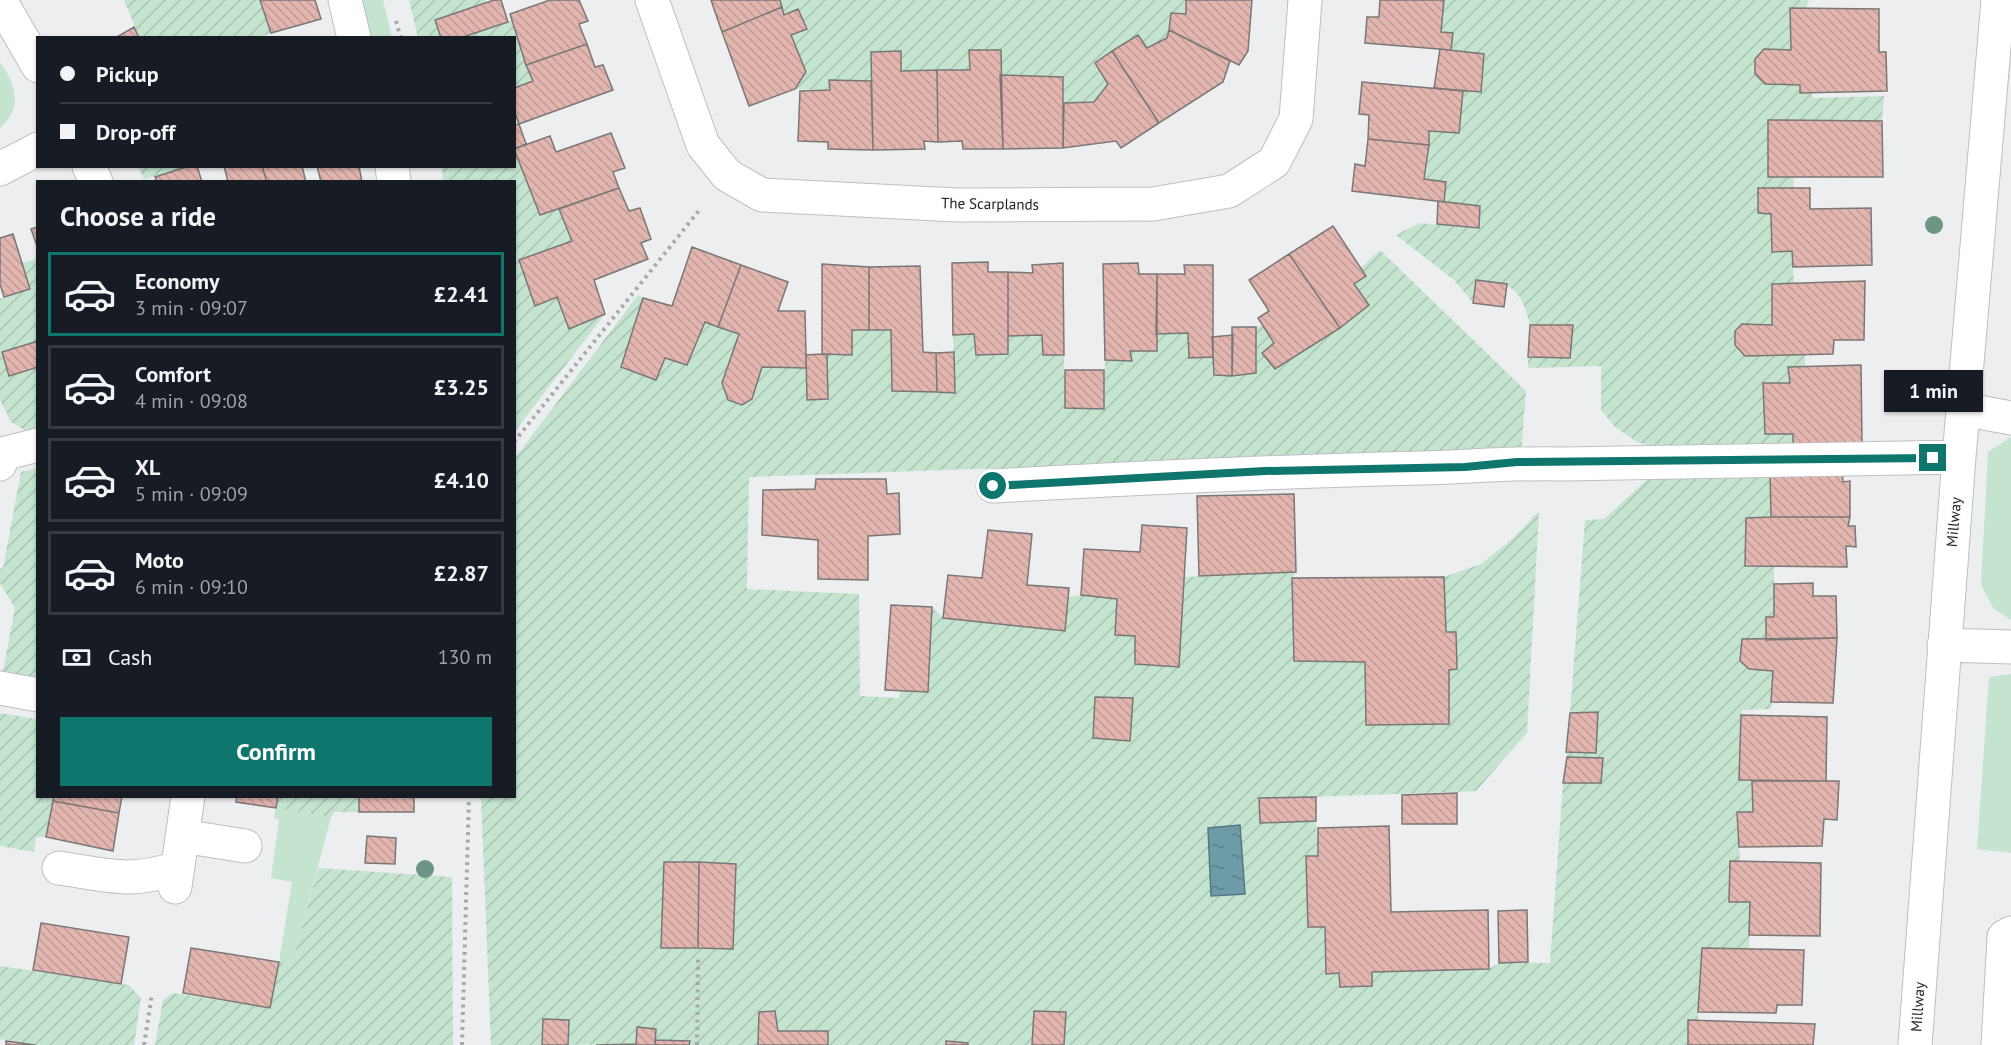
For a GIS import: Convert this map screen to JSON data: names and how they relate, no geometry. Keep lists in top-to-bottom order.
{
  "streets": {
    "street": ["The Scarplands", "Millway"]
  },
  "page": {
    "banner": ["Pickup", "Drop-off"],
    "heading": "Choose a ride",
    "list": [
      {
        "name": "Economy",
        "note": "3 min · 09:07",
        "value": "£2.41"
      },
      {
        "name": "Comfort",
        "note": "4 min · 09:08",
        "value": "£3.25"
      },
      {
        "name": "XL",
        "note": "5 min · 09:09",
        "value": "£4.10"
      },
      {
        "name": "Moto",
        "note": "6 min · 09:10",
        "value": "£2.87"
      }
    ],
    "bubble": "1 min",
    "pay": ["Cash", "130 m"],
    "buttons": "Confirm"
  }
}
